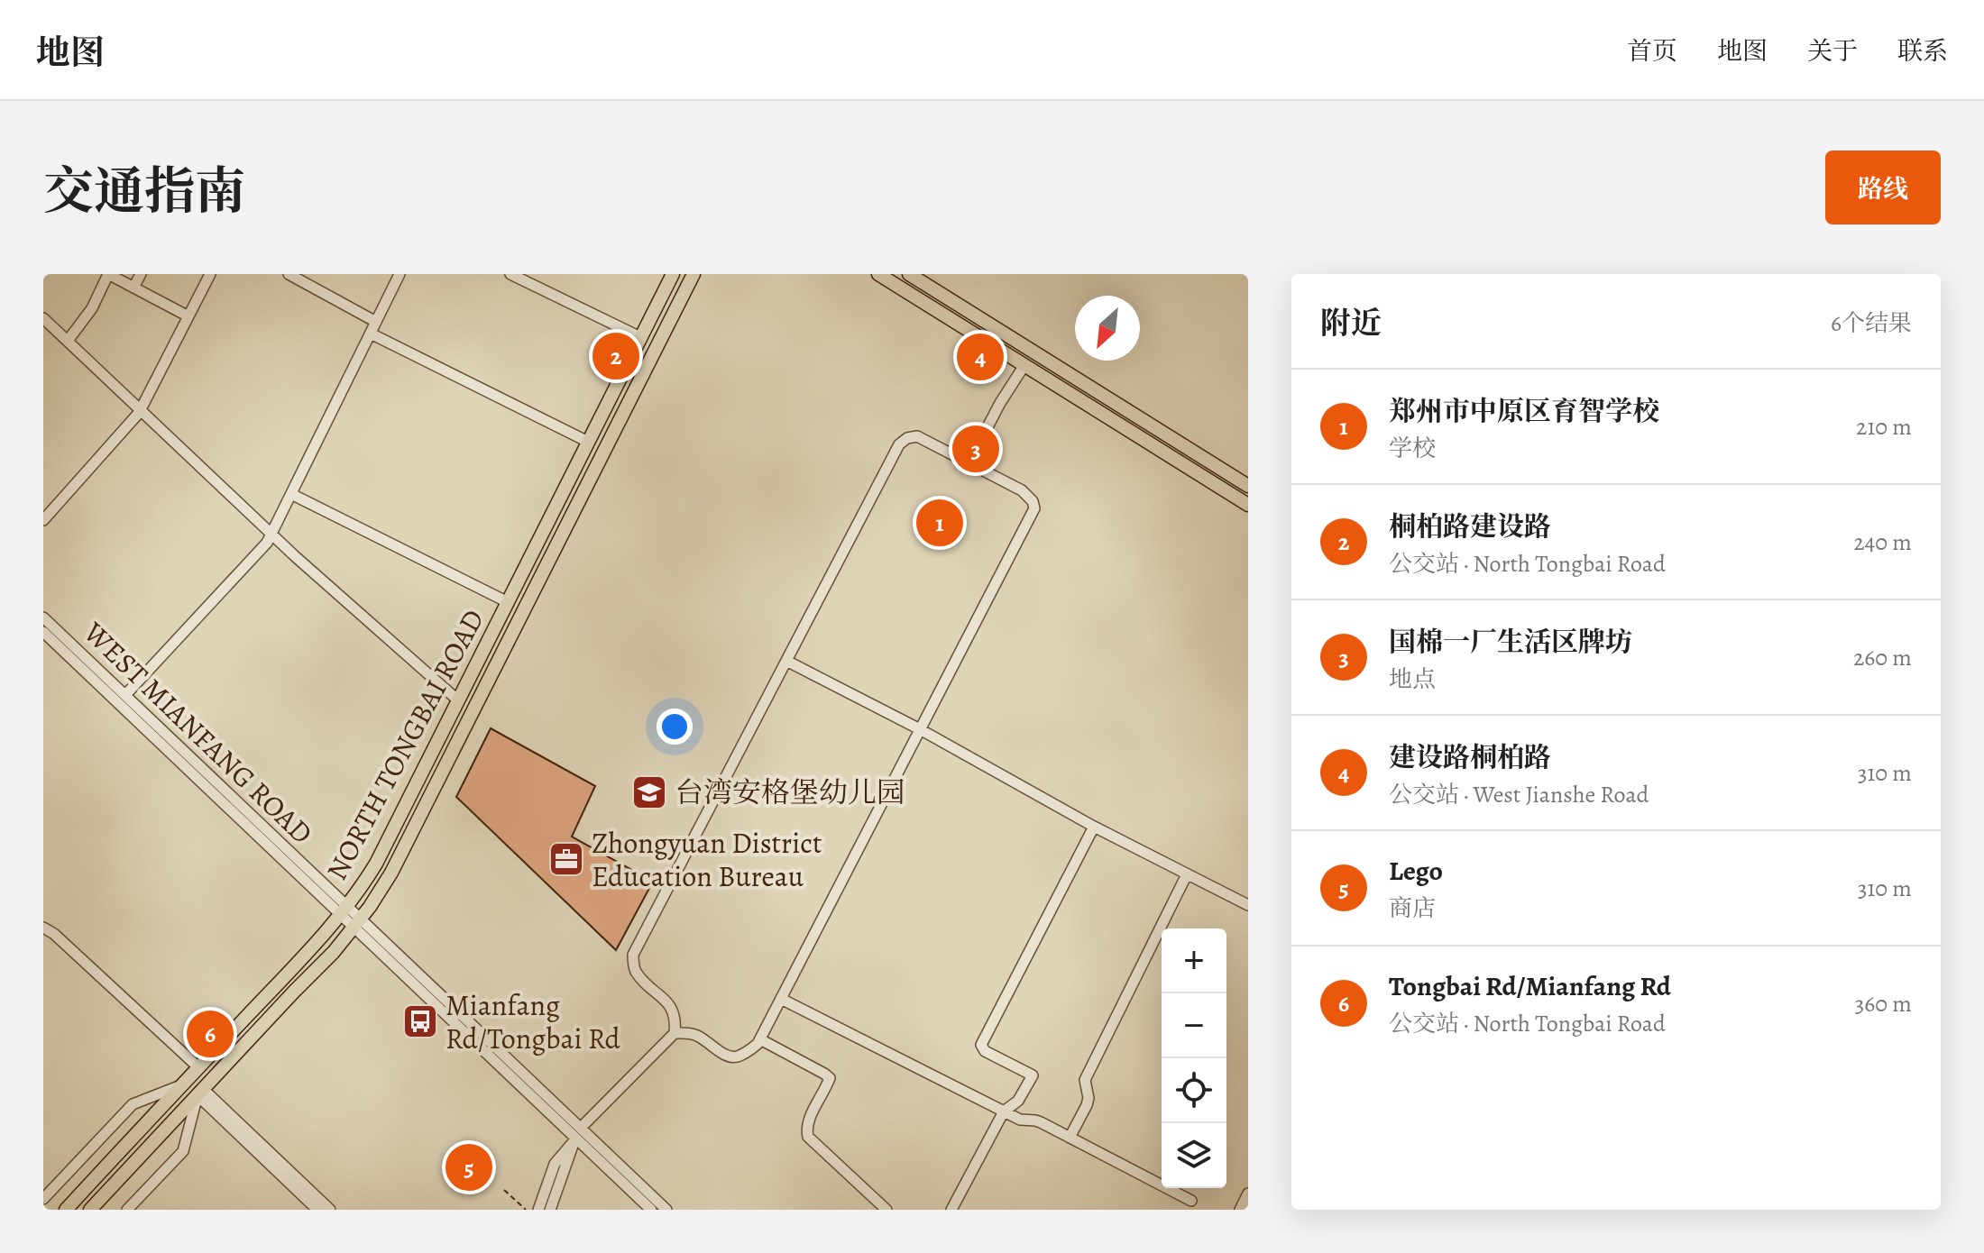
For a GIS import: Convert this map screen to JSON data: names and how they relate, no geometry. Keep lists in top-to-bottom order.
{
  "streets": {
    "main road": ["NORTH TONGBAI ROAD"],
    "street": ["WEST MIANFANG ROAD"]
  },
  "crossings": [
    ["WEST MIANFANG ROAD", "NORTH TONGBAI ROAD"]
  ],
  "places": {
    "school or university": ["台湾安格堡幼儿园"],
    "office": ["Zhongyuan District Education Bureau"],
    "bus stop": ["Mianfang Rd/Tongbai Rd"]
  },
  "north": "bottom left",
  "page": {
    "header": "地图",
    "nav": [
      "首页",
      "地图",
      "关于",
      "联系"
    ],
    "title": "交通指南",
    "buttons": "路线",
    "heading": ["附近", "6个结果"],
    "pins": [
      "2",
      "4",
      "3",
      "1",
      "6",
      "5"
    ],
    "list": [
      {
        "mark": "1",
        "name": "郑州市中原区育智学校",
        "note": "学校",
        "value": "210 m"
      },
      {
        "mark": "2",
        "name": "桐柏路建设路",
        "note": "公交站 · North Tongbai Road",
        "value": "240 m"
      },
      {
        "mark": "3",
        "name": "国棉一厂生活区牌坊",
        "note": "地点",
        "value": "260 m"
      },
      {
        "mark": "4",
        "name": "建设路桐柏路",
        "note": "公交站 · West Jianshe Road",
        "value": "310 m"
      },
      {
        "mark": "5",
        "name": "Lego",
        "note": "商店",
        "value": "310 m"
      },
      {
        "mark": "6",
        "name": "Tongbai Rd/Mianfang Rd",
        "note": "公交站 · North Tongbai Road",
        "value": "360 m"
      }
    ],
    "map_buttons": ["+", "−"]
  }
}
